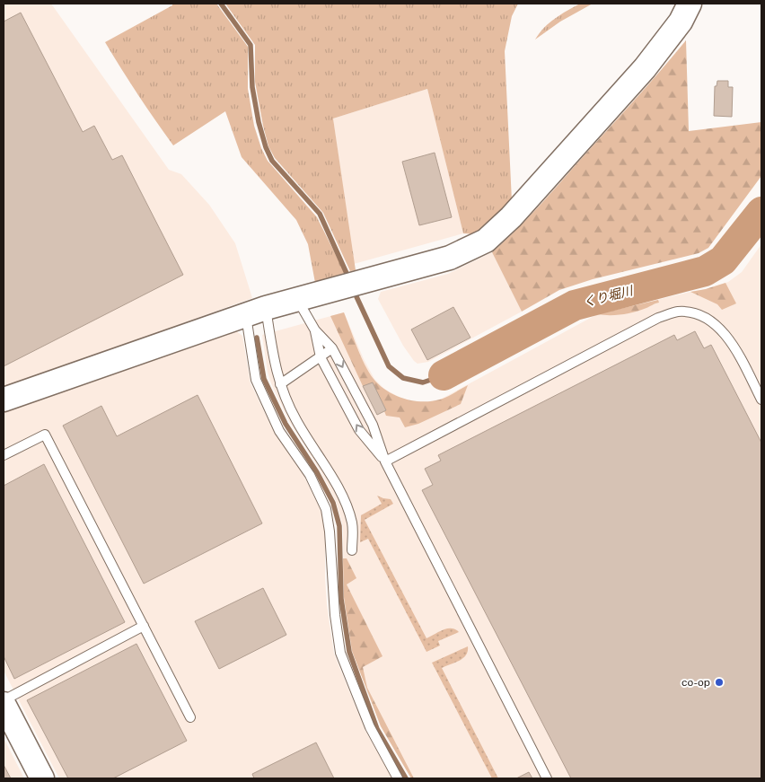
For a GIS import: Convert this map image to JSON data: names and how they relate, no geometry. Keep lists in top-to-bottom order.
{
  "water": ["くり堀川"],
  "places": ["co-op"]
}
